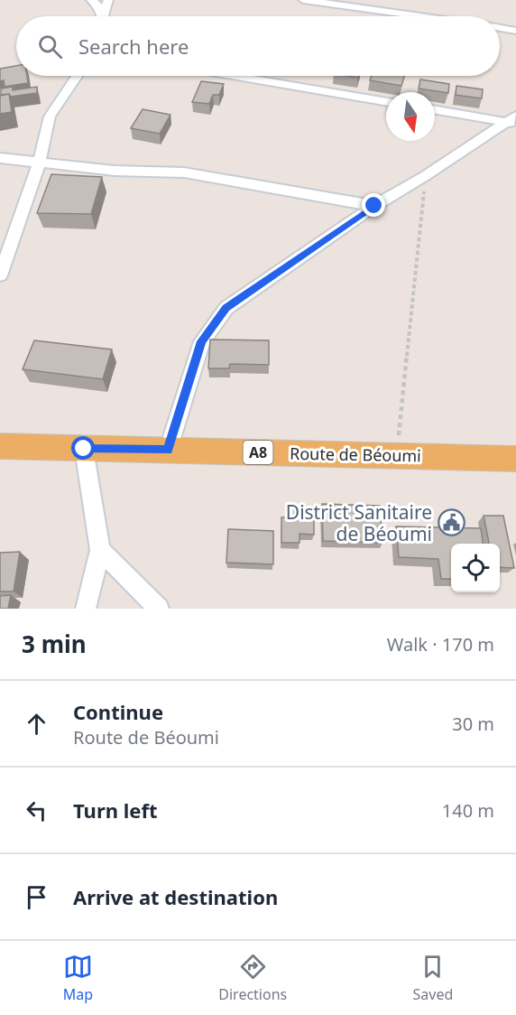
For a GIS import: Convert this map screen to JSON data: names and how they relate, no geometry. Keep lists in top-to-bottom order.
{
  "streets": {
    "main road": ["A8", "Route de Béoumi"]
  },
  "places": {
    "public building": ["District Sanitaire de Béoumi"]
  },
  "north": "bottom",
  "page": {
    "search": "Search here",
    "heading": ["3 min", "Walk · 170 m"],
    "list": [
      ["Continue", "Route de Béoumi", "30 m"],
      ["Turn left", "140 m"],
      "Arrive at destination"
    ],
    "nav": ["Map", "Directions", "Saved"]
  }
}
